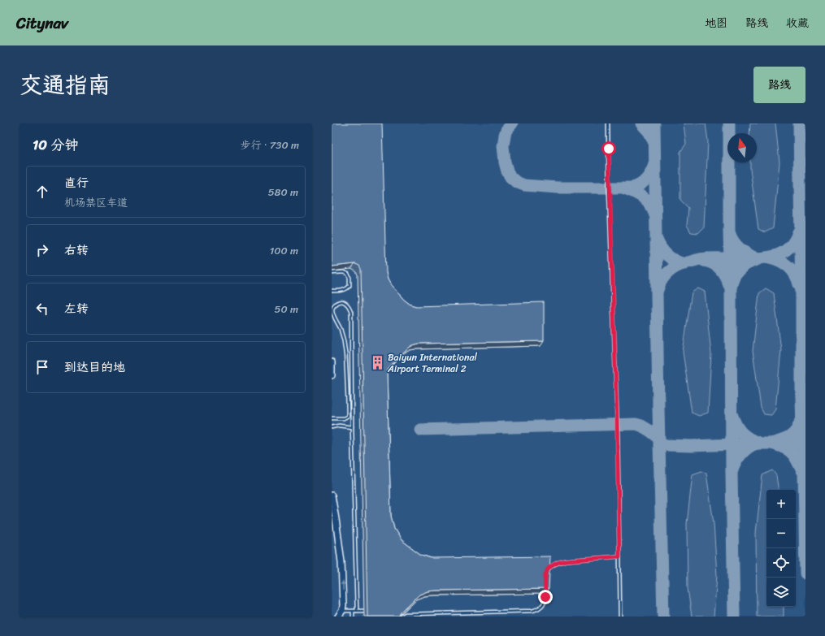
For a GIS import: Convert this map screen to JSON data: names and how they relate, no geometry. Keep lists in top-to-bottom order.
{
  "places": {
    "building": ["Baiyun International Airport Terminal 2"]
  },
  "north": "top",
  "page": {
    "header": "Citynav",
    "nav": ["地图", "路线", "收藏"],
    "title": "交通指南",
    "buttons": "路线",
    "heading": ["10 分钟", "步行 · 730 m"],
    "list": [
      ["直行", "机场禁区车道", "580 m"],
      ["右转", "100 m"],
      ["左转", "50 m"],
      "到达目的地"
    ],
    "map_buttons": ["+", "−"]
  }
}
